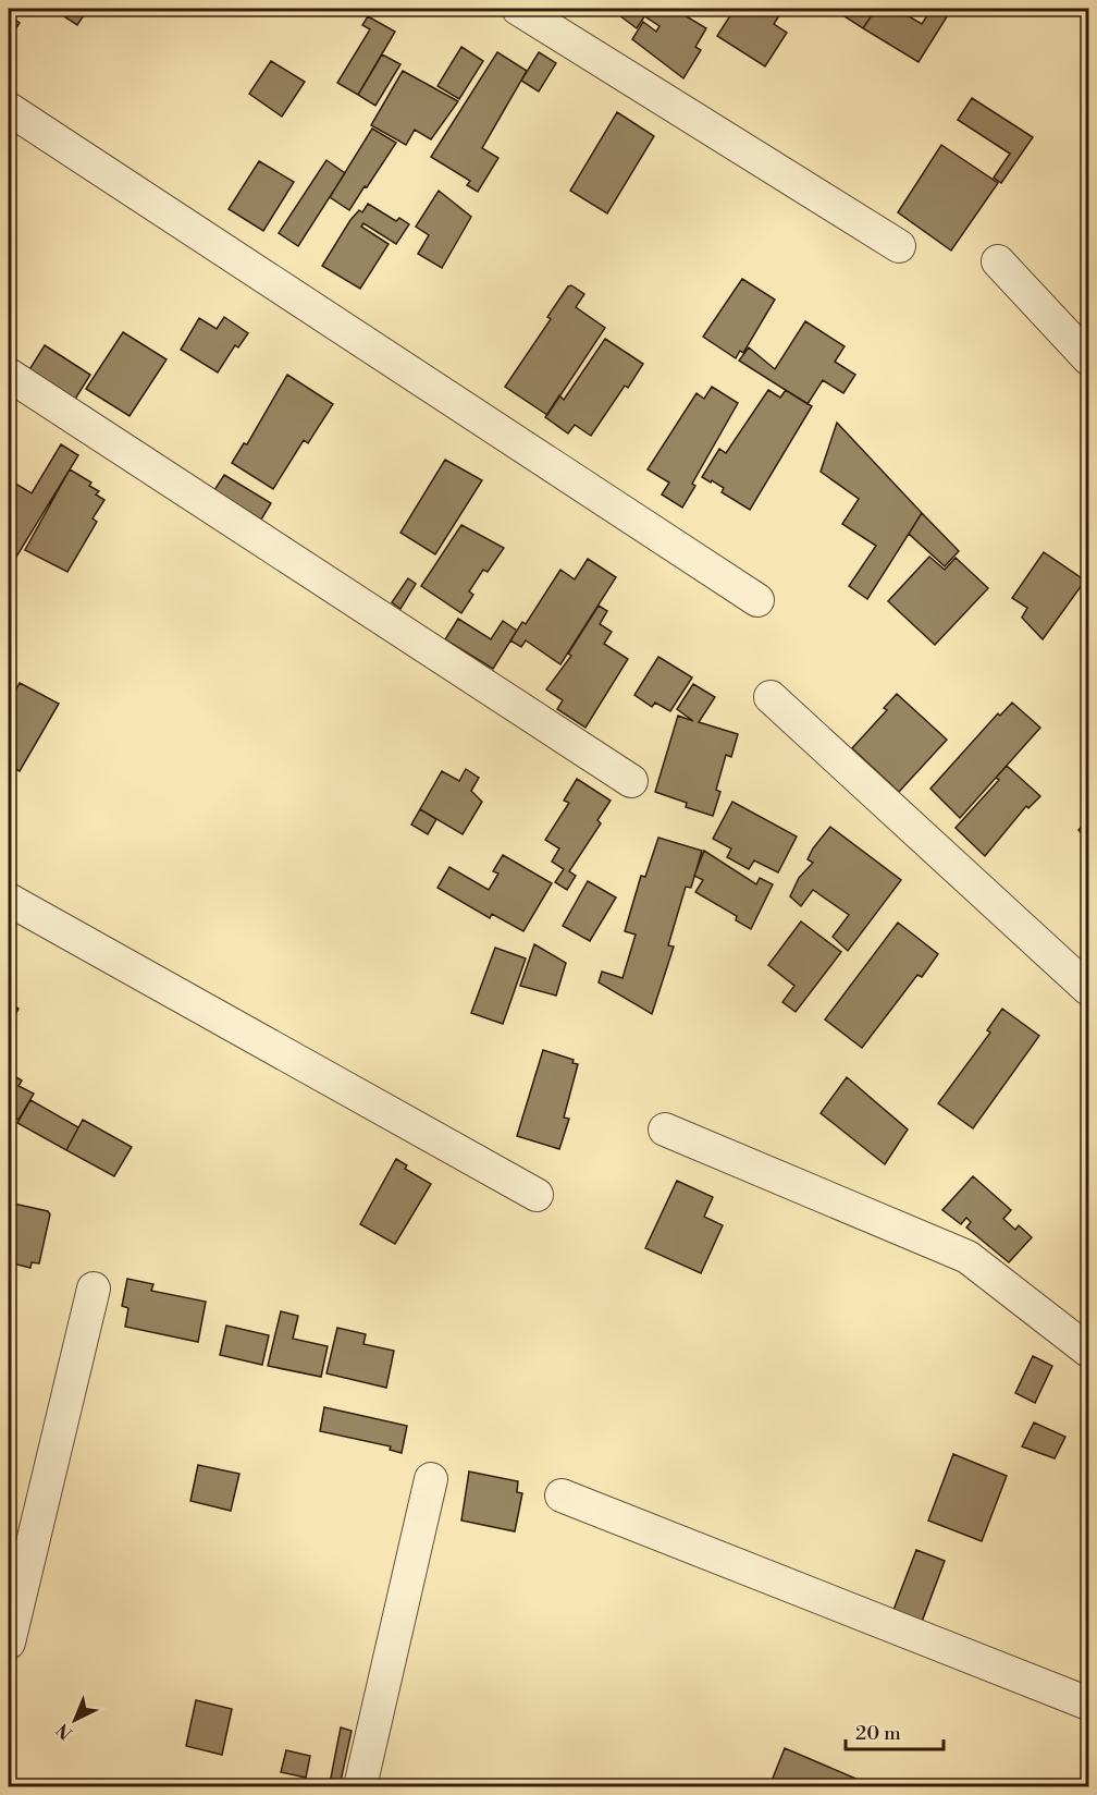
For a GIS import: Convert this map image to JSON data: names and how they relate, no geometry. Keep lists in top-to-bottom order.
{
  "scale_bar": "20 m",
  "north": "bottom left"
}
